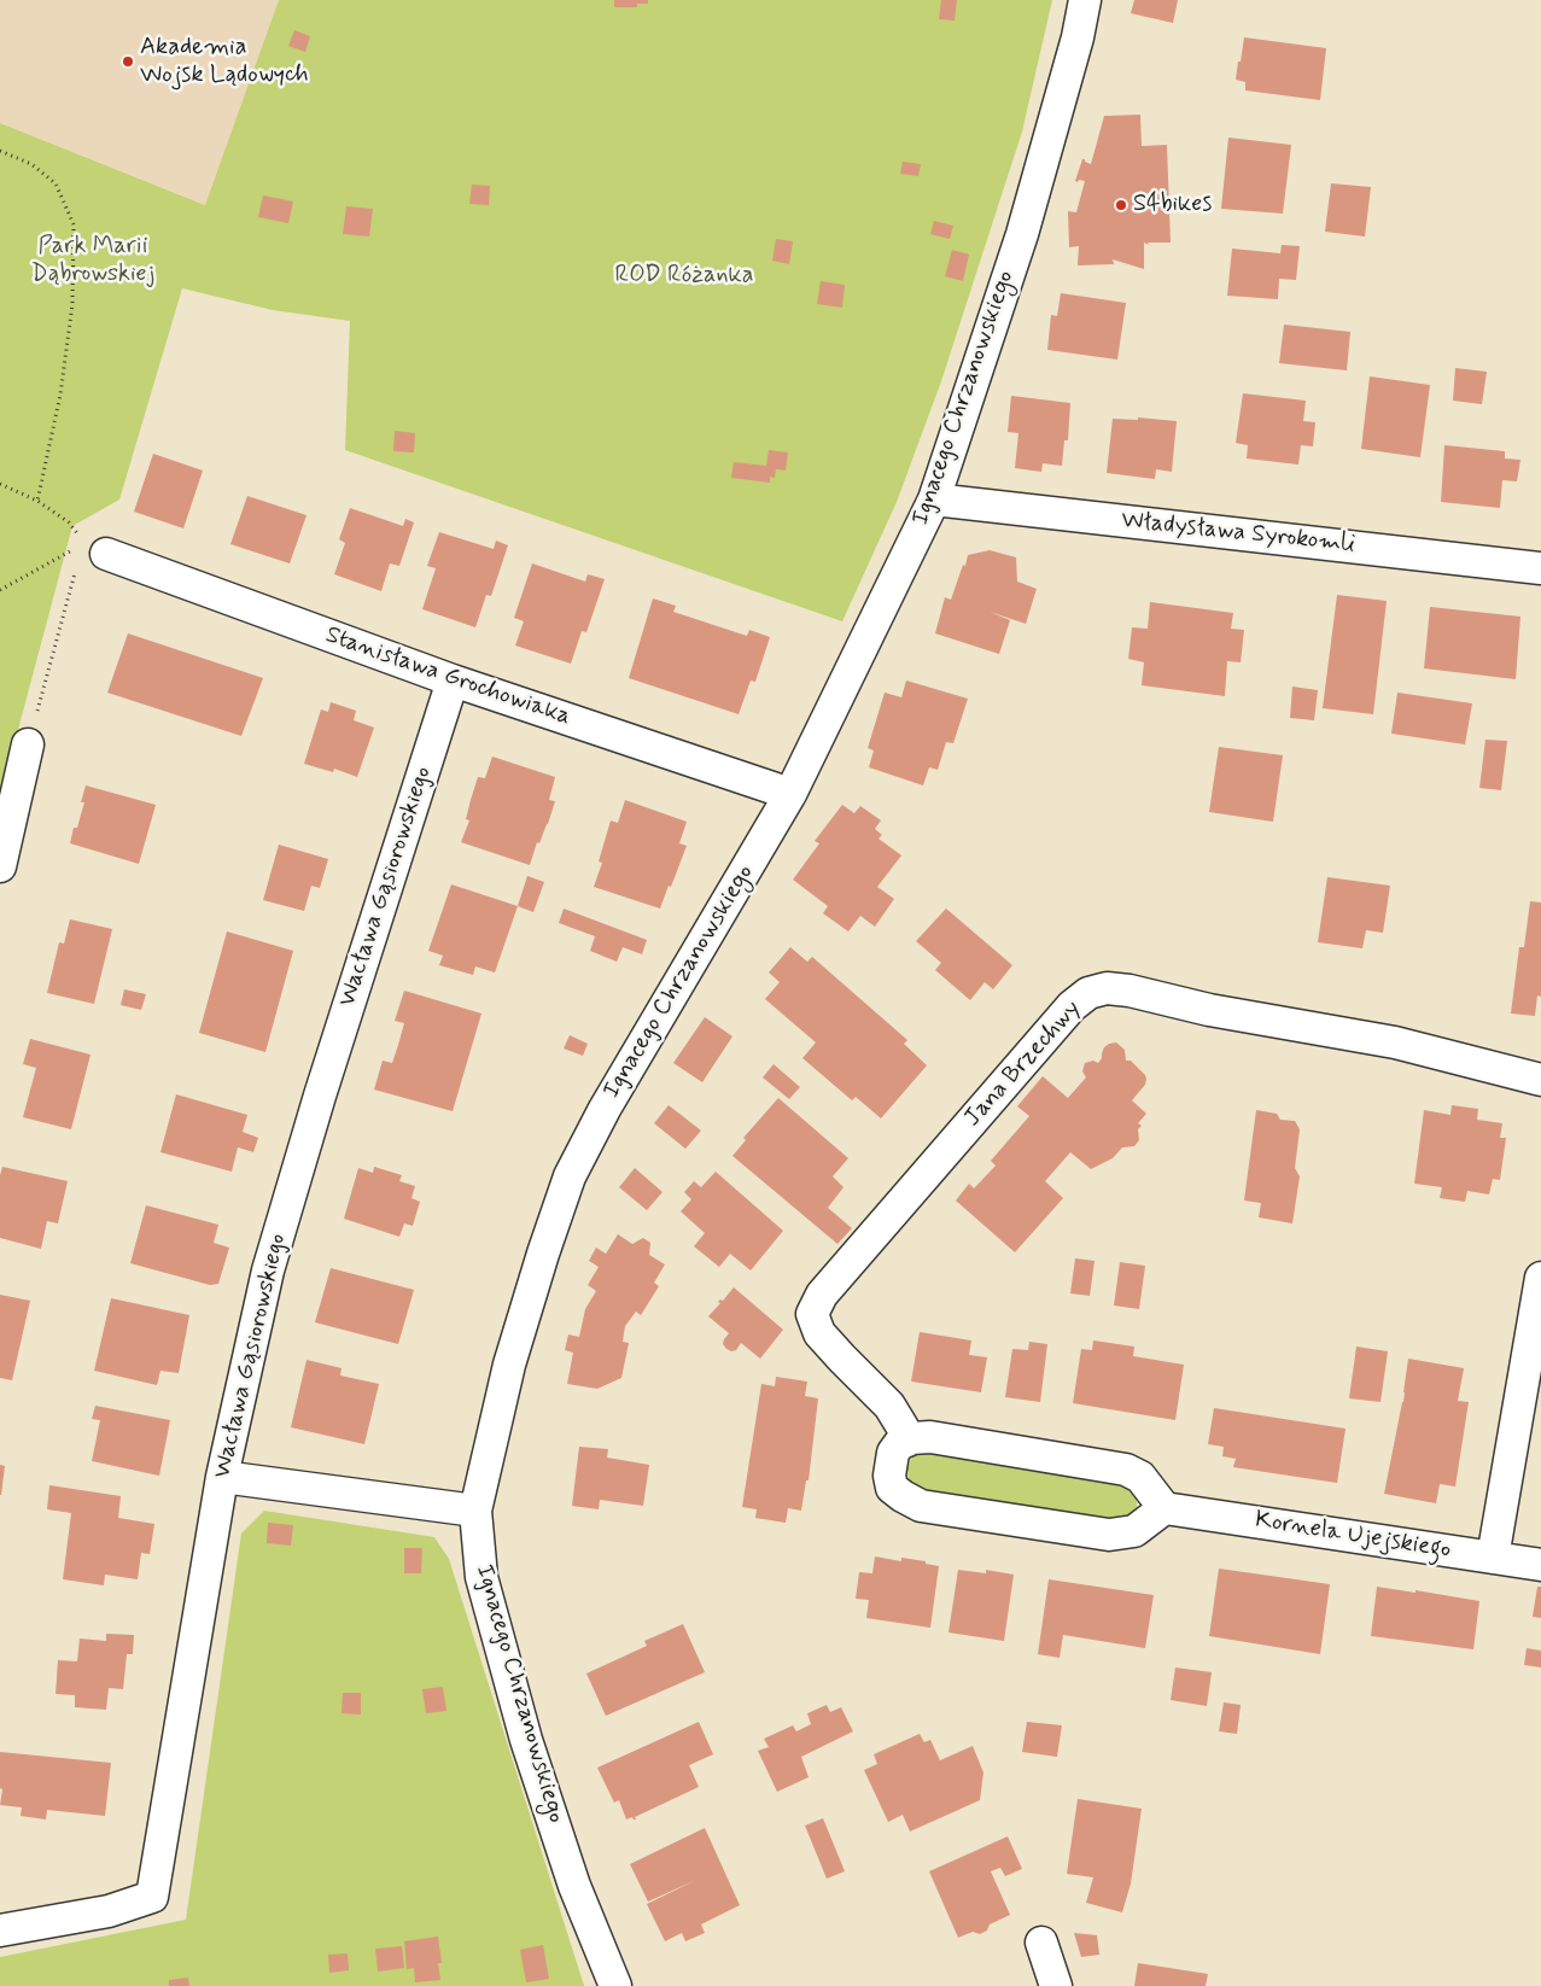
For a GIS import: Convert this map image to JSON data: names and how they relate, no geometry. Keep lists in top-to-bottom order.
{
  "streets": {
    "street": [
      "Ignacego Chrzanowskiego",
      "Władysława Syrokomli",
      "Stanisława Grochowiaka",
      "Wacława Gąsiorowskiego",
      "Jana Brzechwy",
      "Kornela Ujejskiego"
    ]
  },
  "crossings": [
    ["Ignacego Chrzanowskiego", "Władysława Syrokomli"],
    ["Ignacego Chrzanowskiego", "Stanisława Grochowiaka"],
    ["Stanisława Grochowiaka", "Wacława Gąsiorowskiego"]
  ],
  "parks": ["Park Marii Dąbrowskiej", "ROD Różanka"],
  "places": ["Akademia Wojsk Lądowych", "S4bikes"]
}
